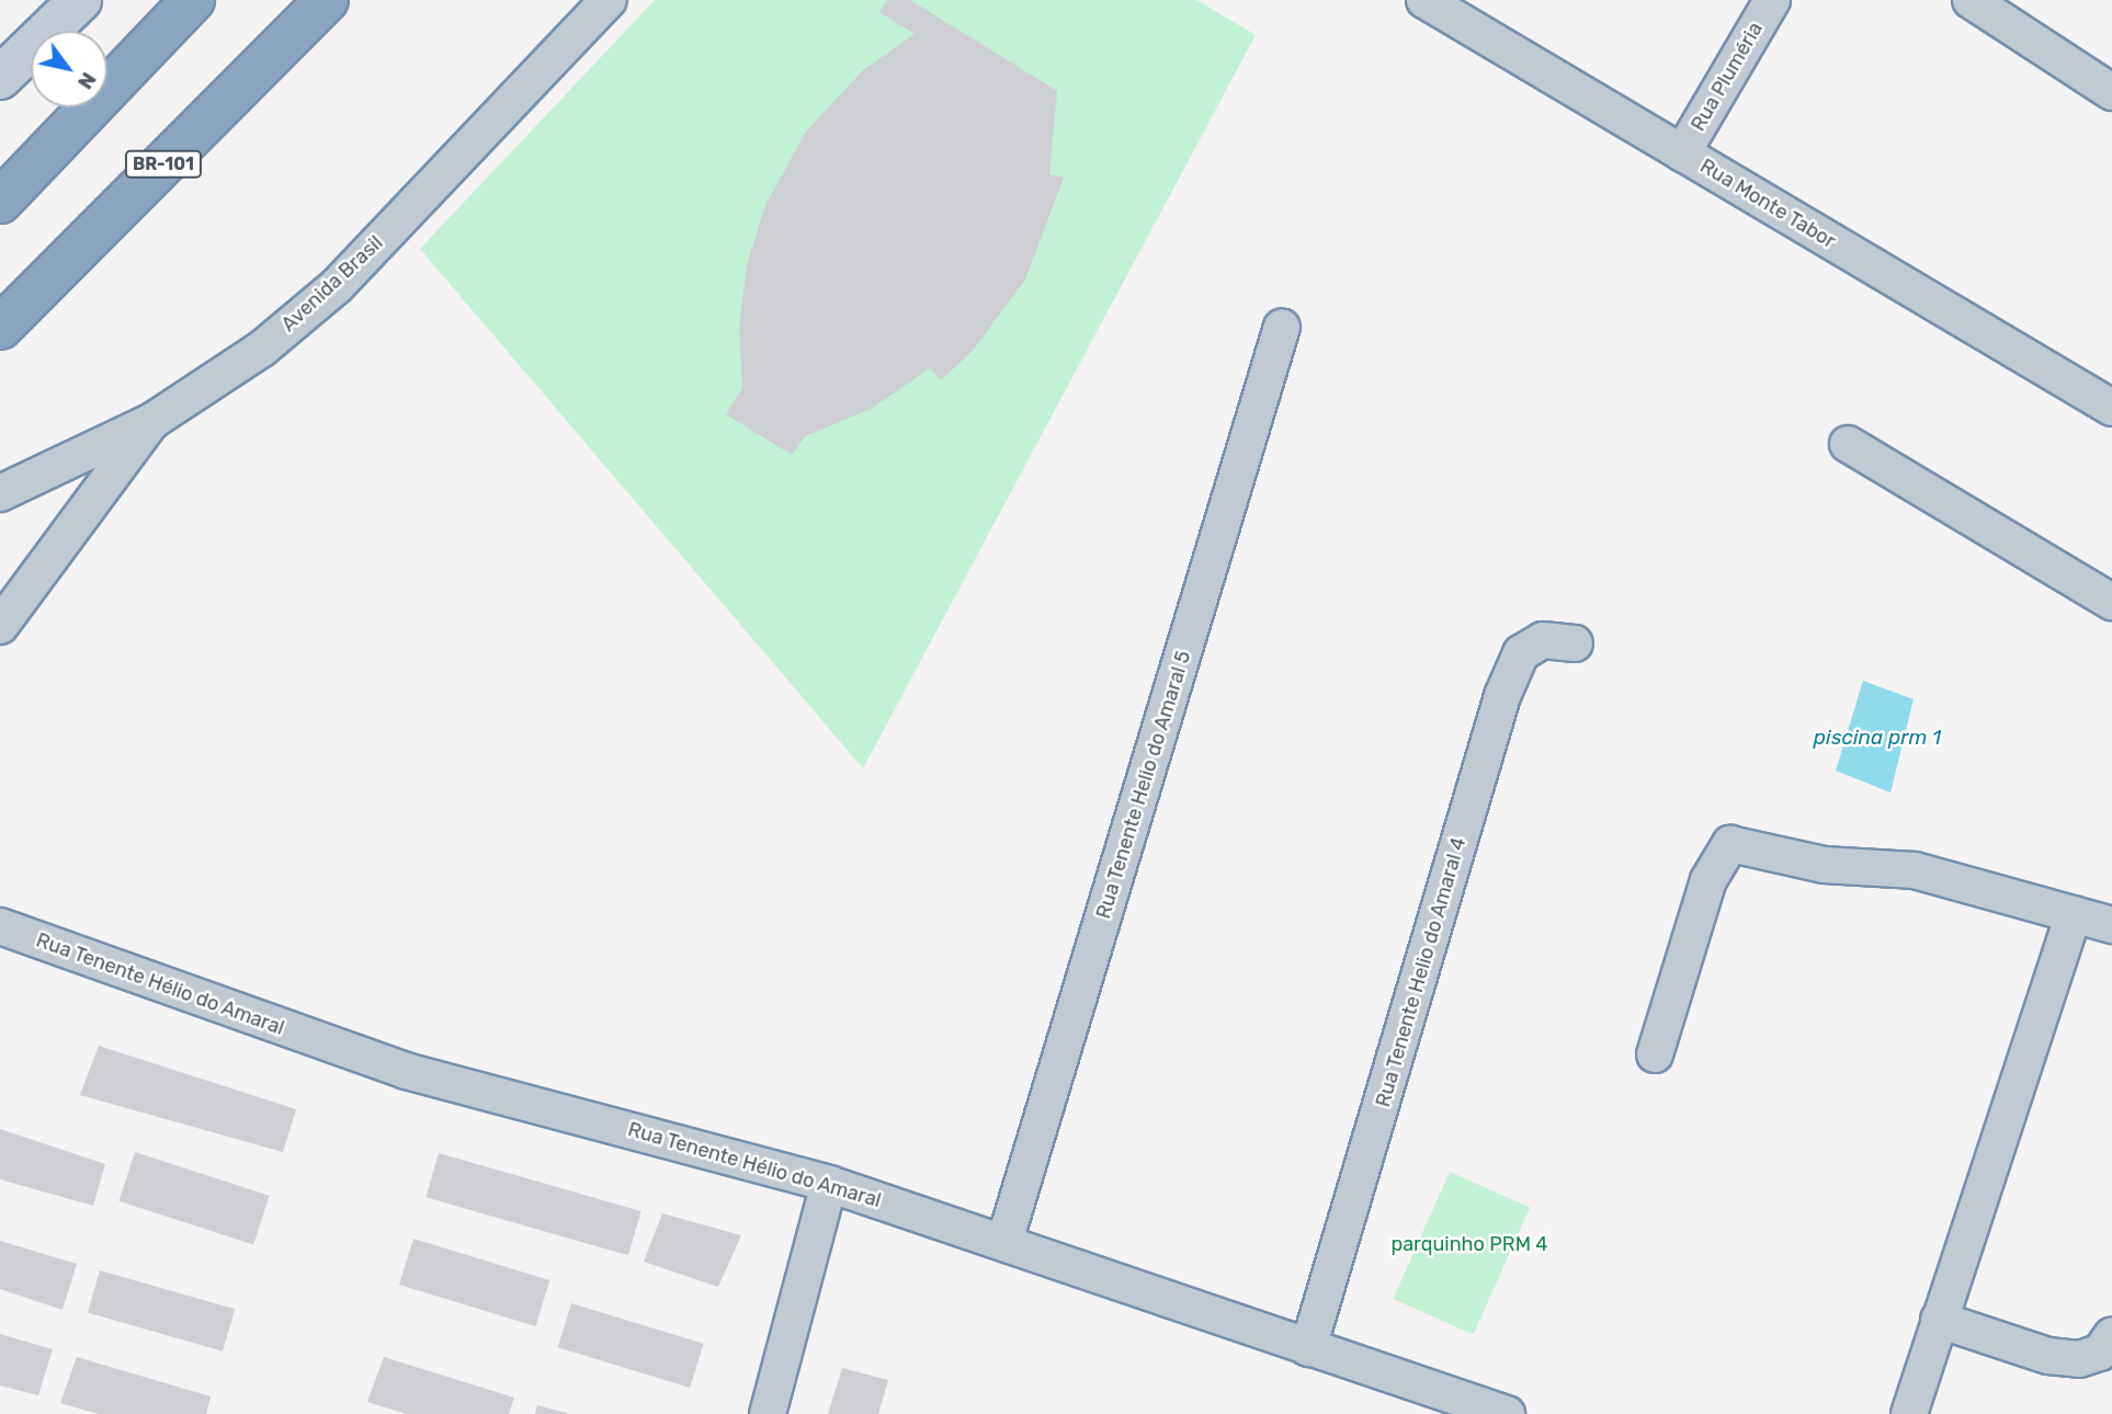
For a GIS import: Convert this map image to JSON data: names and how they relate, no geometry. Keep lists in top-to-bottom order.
{
  "streets": {
    "highway": ["BR-101"],
    "street": [
      "Rua Pluméria",
      "Rua Monte Tabor",
      "Avenida Brasil",
      "Rua Tenente Helio do Amaral 5",
      "Rua Tenente Helio do Amaral 4",
      "Rua Tenente Hélio do Amaral"
    ]
  },
  "crossings": [
    ["Rua Pluméria", "Rua Monte Tabor"],
    ["Rua Tenente Helio do Amaral 5", "Rua Tenente Hélio do Amaral"],
    ["Rua Tenente Helio do Amaral 4", "Rua Tenente Hélio do Amaral"]
  ],
  "water": ["piscina prm 1"],
  "parks": ["parquinho PRM 4"],
  "north": "bottom right"
}
